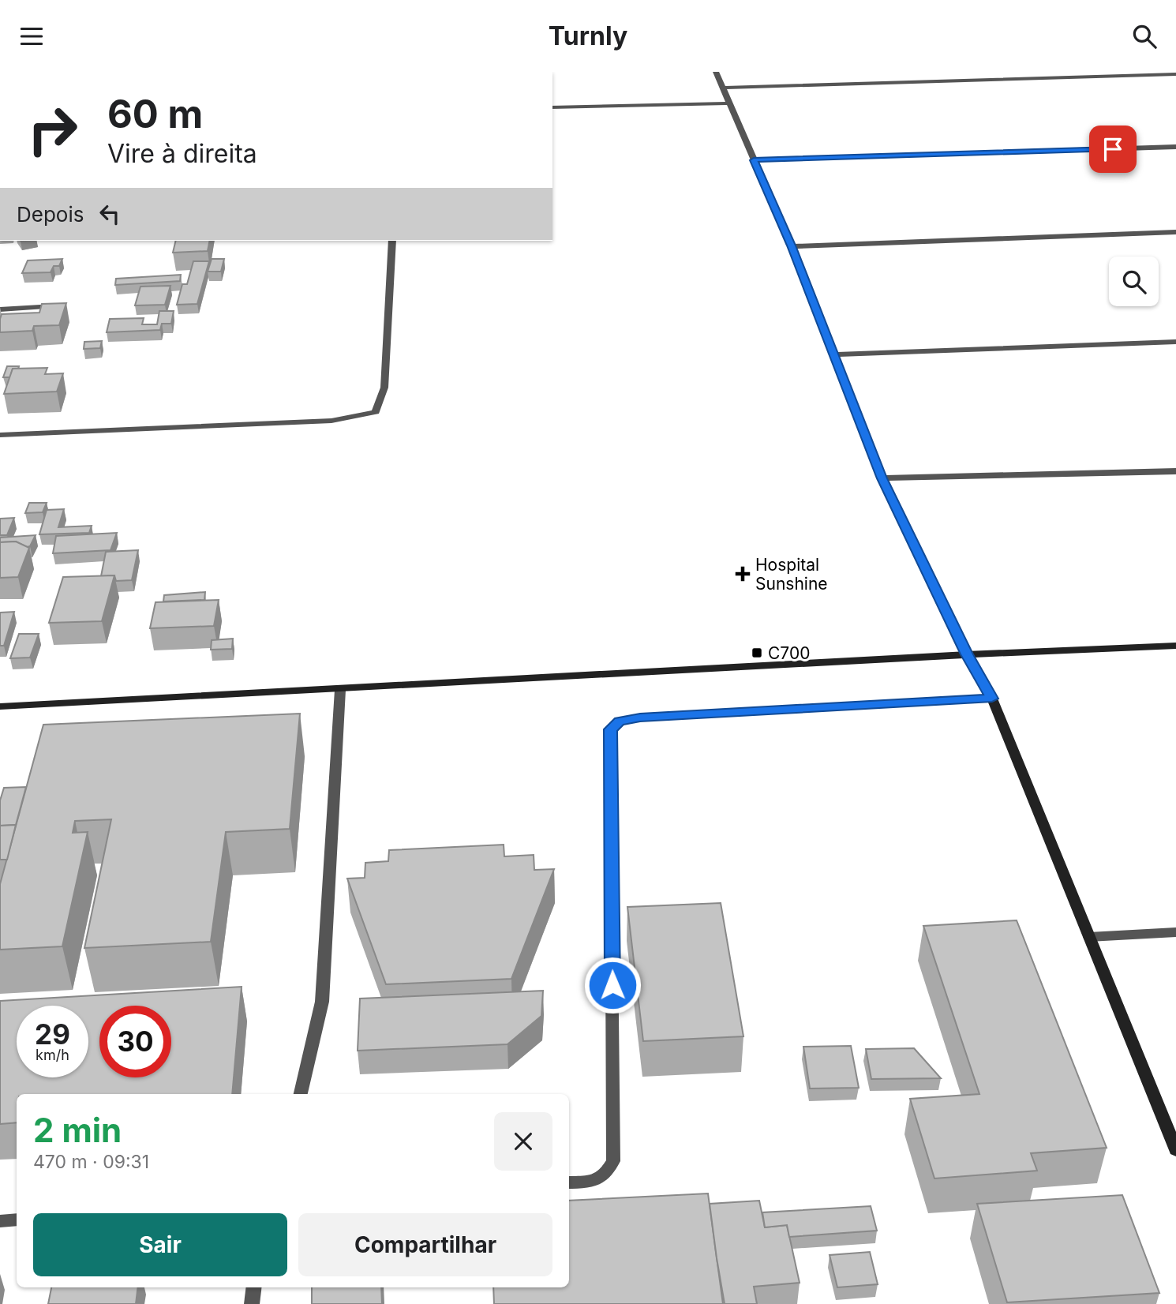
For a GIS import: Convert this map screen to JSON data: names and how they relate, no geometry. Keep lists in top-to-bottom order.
{
  "places": {
    "health": ["Hospital Sunshine"],
    "transit": ["C700"]
  },
  "page": {
    "header": "Turnly",
    "turn": ["60 m", "Vire à direita"],
    "then": "Depois",
    "speed": "29 km/h",
    "limit": "30",
    "heading": ["2 min", "470 m · 09:31"],
    "buttons": ["Sair", "Compartilhar"]
  }
}
